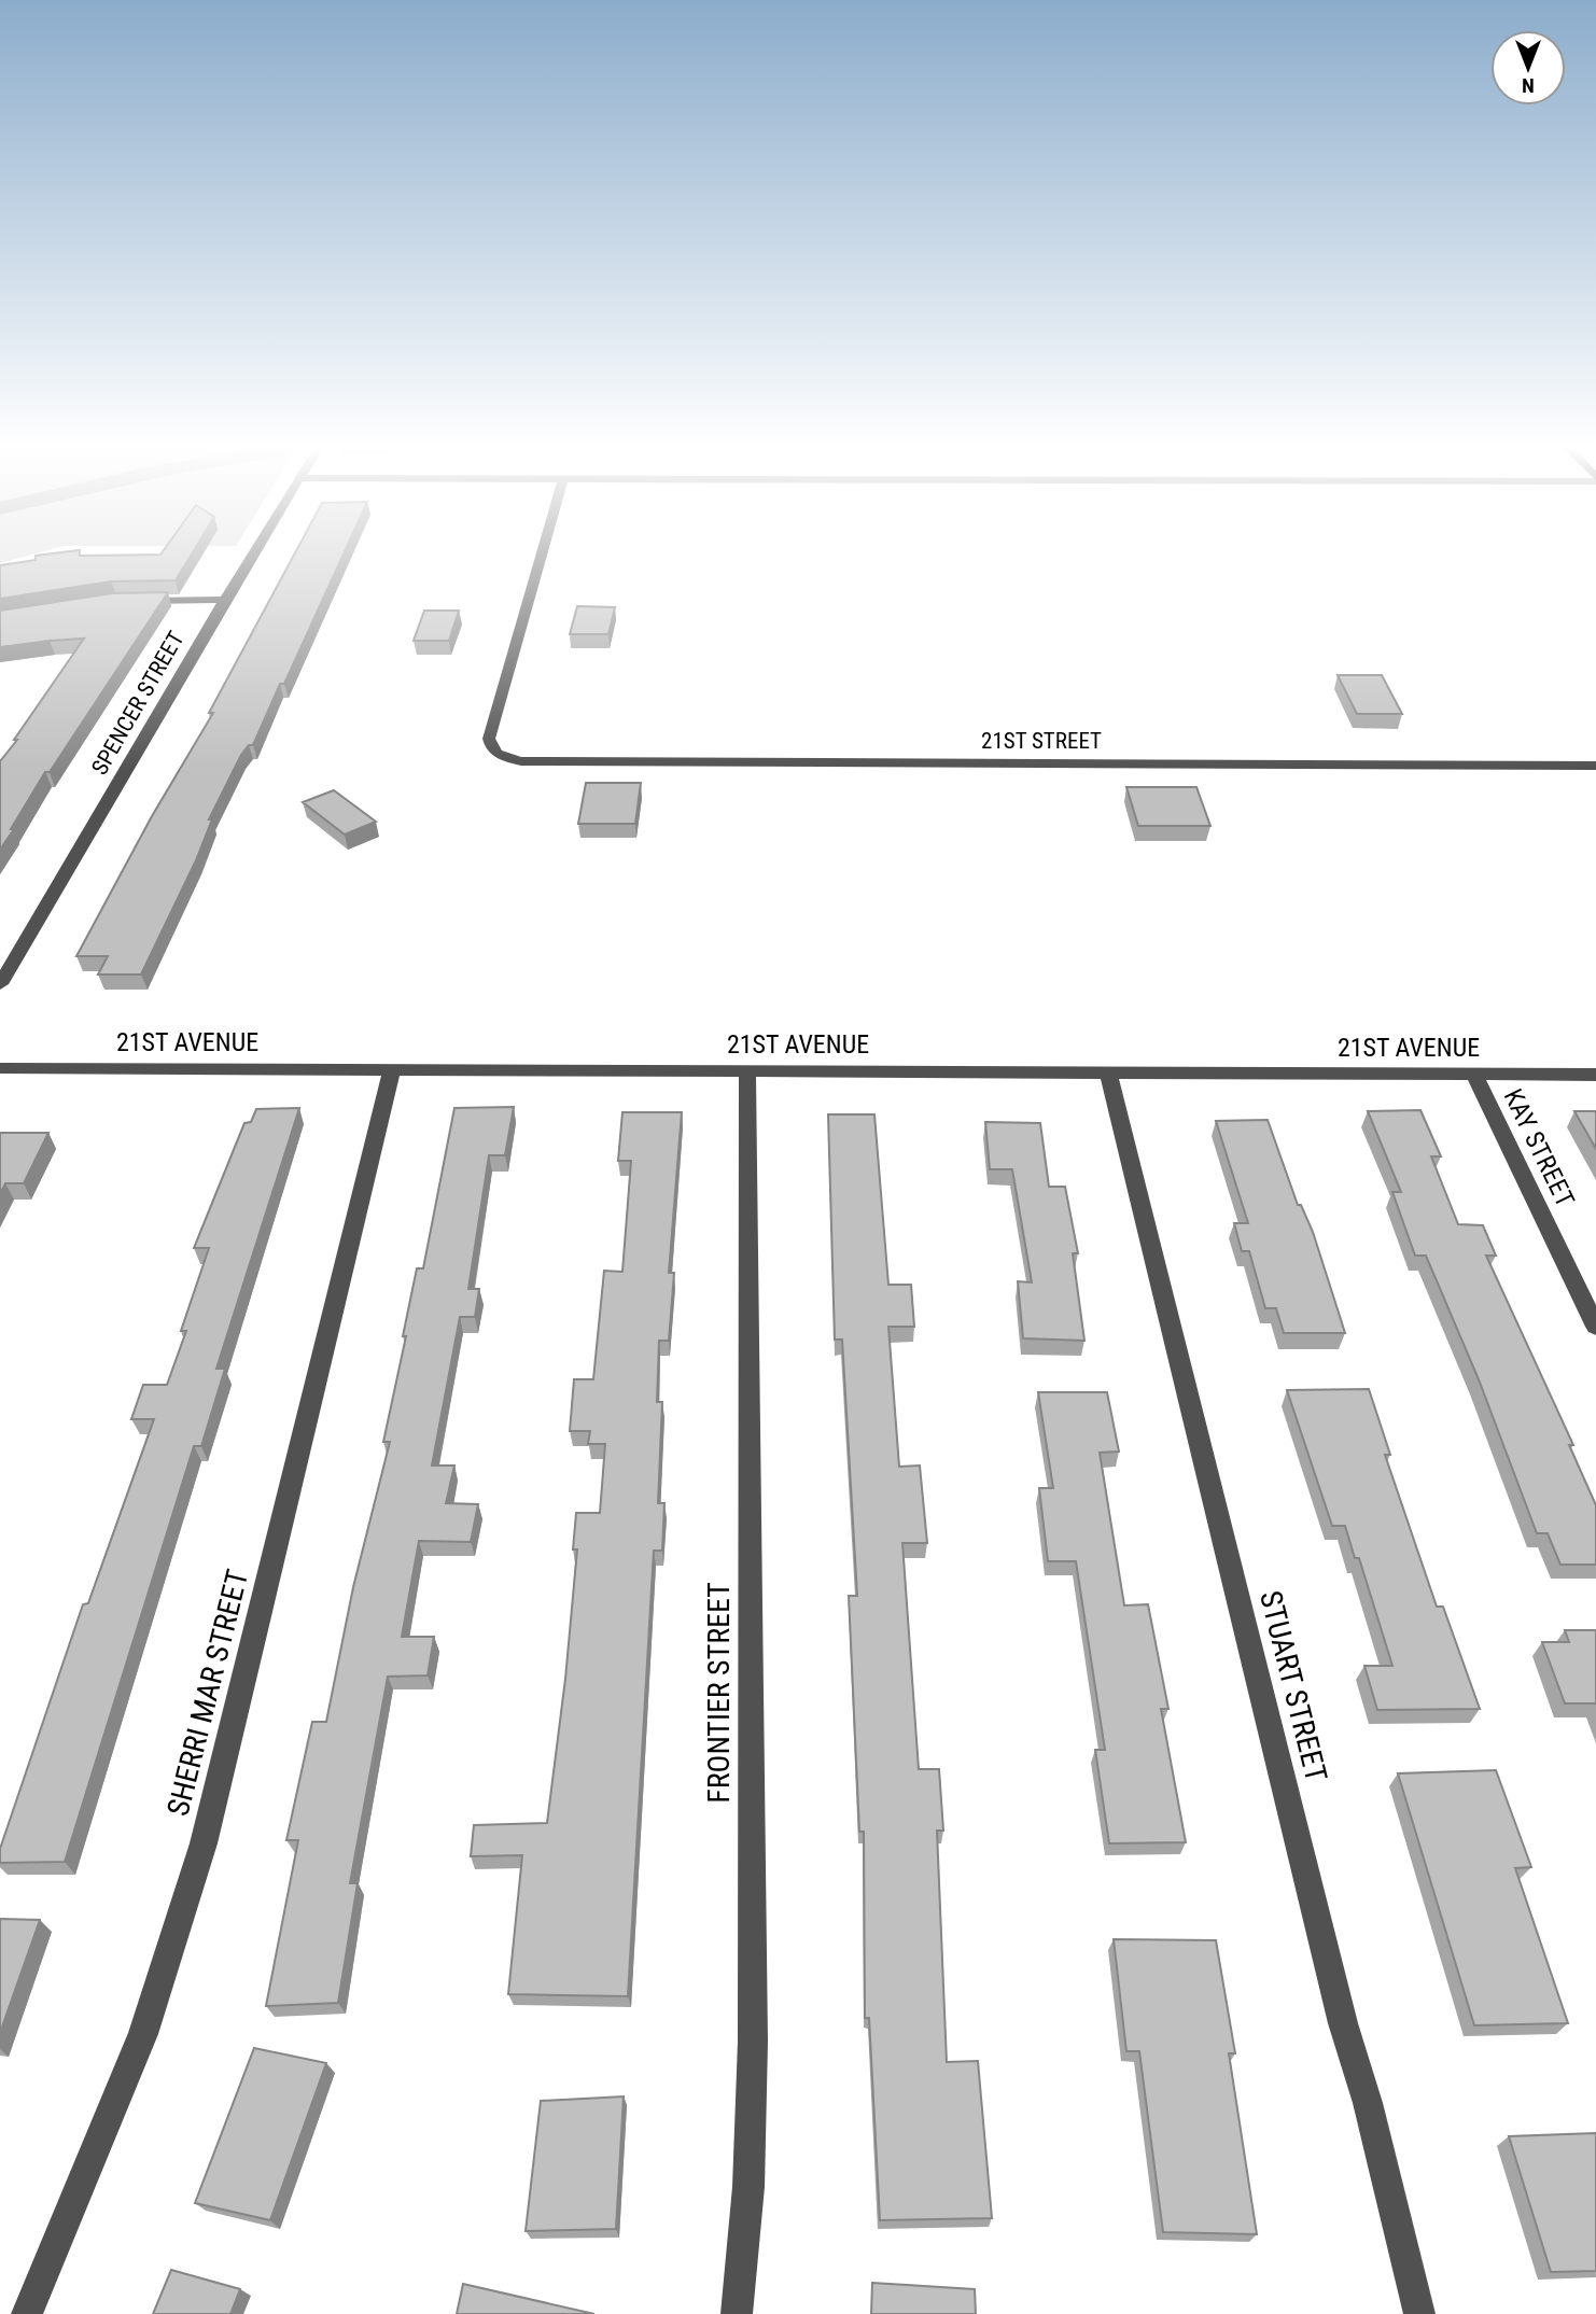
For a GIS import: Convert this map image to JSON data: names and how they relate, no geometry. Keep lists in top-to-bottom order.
{
  "streets": {
    "street": [
      "SPENCER STREET",
      "21ST STREET",
      "21ST AVENUE",
      "KAY STREET",
      "STUART STREET",
      "SHERRI MAR STREET",
      "FRONTIER STREET"
    ]
  },
  "crossings": [
    ["21ST AVENUE", "KAY STREET"],
    ["21ST AVENUE", "STUART STREET"],
    ["21ST AVENUE", "SHERRI MAR STREET"],
    ["21ST AVENUE", "FRONTIER STREET"]
  ],
  "north": "bottom"
}
